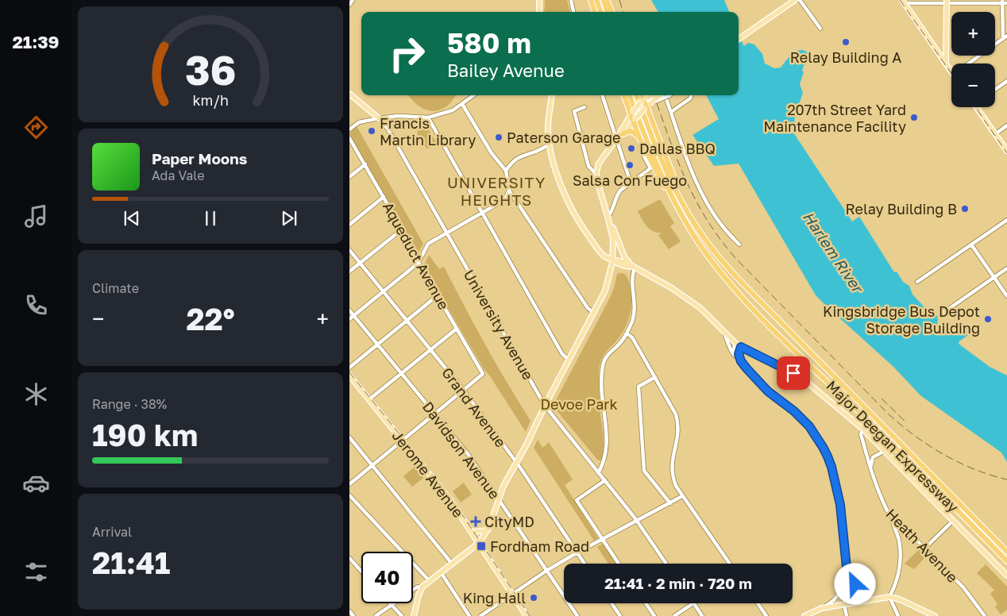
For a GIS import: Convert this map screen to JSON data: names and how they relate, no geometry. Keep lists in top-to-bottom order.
{
  "streets": {
    "highway": ["Major Deegan Expressway"],
    "main road": ["University Avenue", "Jerome Avenue"],
    "street": [
      "Aqueduct Avenue",
      "Grand Avenue",
      "Davidson Avenue",
      "Heath Avenue"
    ]
  },
  "crossings": [
    ["Aqueduct Avenue", "Grand Avenue"]
  ],
  "districts": ["UNIVERSITY HEIGHTS"],
  "water": ["Harlem River"],
  "parks": ["Devoe Park"],
  "places": {
    "other": [
      "Relay Building A",
      "207th Street Yard Maintenance Facility",
      "Francis Martin Library",
      "Paterson Garage",
      "Dallas BBQ",
      "Salsa Con Fuego",
      "Relay Building B",
      "Kingsbridge Bus Depot Storage Building",
      "King Hall"
    ],
    "health": ["CityMD"],
    "transit": ["Fordham Road"]
  },
  "page": {
    "tabs": "21:39",
    "map_buttons": ["+", "−"],
    "turn": ["580 m", "Bailey Avenue"],
    "song": ["Paper Moons", "Ada Vale"],
    "tile": [
      "Climate",
      ["Range · 38%", "190 km"],
      ["Arrival", "21:41"]
    ],
    "heat": ["−", "22°", "+"],
    "limit": "40",
    "trip": "21:41 · 2 min · 720 m",
    "gauge": ["36", "km/h"]
  }
}
